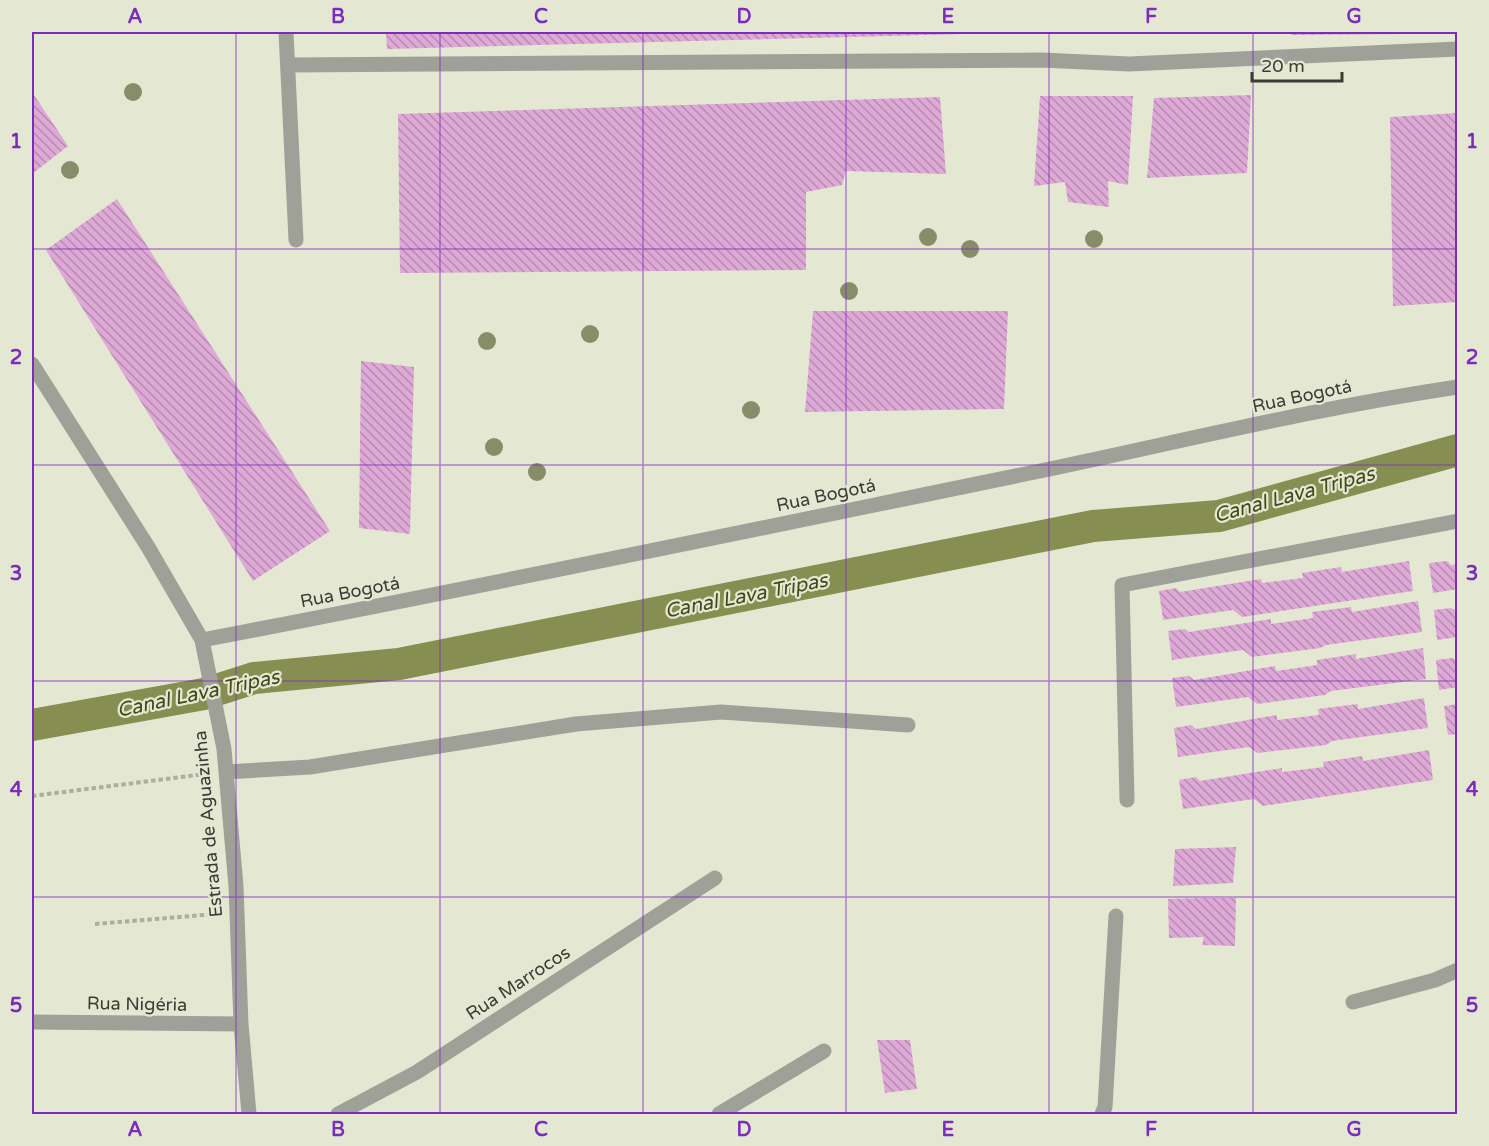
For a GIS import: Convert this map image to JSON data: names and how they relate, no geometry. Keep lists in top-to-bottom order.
{
  "streets": {
    "street": [
      "Rua Bogotá",
      "Estrada de Aguazinha",
      "Rua Marrocos",
      "Rua Nigéria"
    ]
  },
  "crossings": [
    ["Rua Bogotá", "Estrada de Aguazinha"],
    ["Estrada de Aguazinha", "Rua Nigéria"]
  ],
  "water": ["Canal Lava Tripas"],
  "scale_bar": "20 m",
  "grid": {
    "columns": [
      "A",
      "B",
      "C",
      "D",
      "E",
      "F",
      "G"
    ],
    "rows": [
      "1",
      "2",
      "3",
      "4",
      "5"
    ]
  }
}
